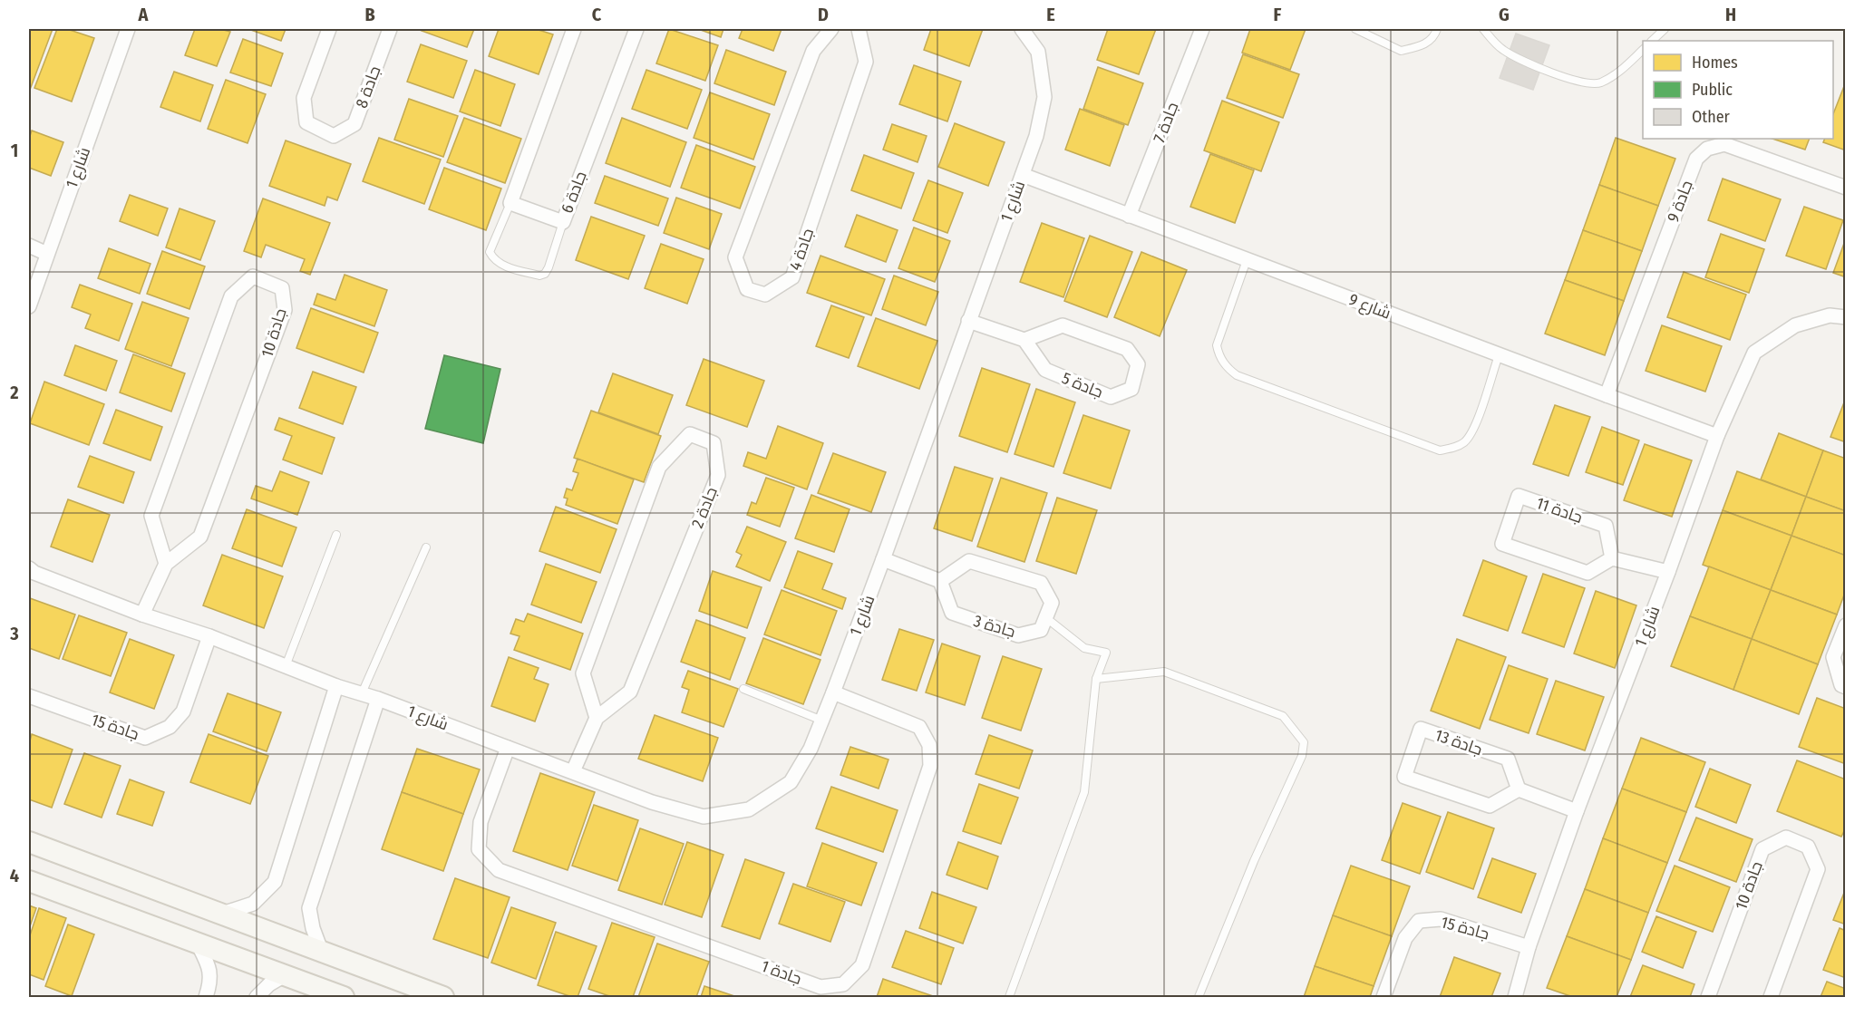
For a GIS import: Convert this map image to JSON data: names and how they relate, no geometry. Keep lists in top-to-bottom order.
{
  "streets": {
    "street": [
      "جادة 8",
      "جادة 7",
      "شارع 1",
      "جادة 6",
      "جادة 9",
      "جادة 4",
      "شارع 9",
      "جادة 10",
      "جادة 5",
      "جادة 2",
      "جادة 11",
      "جادة 3",
      "جادة 15",
      "جادة 13",
      "جادة 1"
    ]
  },
  "crossings": [
    ["جادة 7", "شارع 9"],
    ["شارع 1", "شارع 9"],
    ["شارع 1", "جادة 10"],
    ["شارع 1", "جادة 2"],
    ["شارع 1", "جادة 15"],
    ["شارع 1", "جادة 1"],
    ["جادة 9", "شارع 9"]
  ],
  "legend": ["Homes", "Public", "Other"],
  "grid": {
    "columns": [
      "A",
      "B",
      "C",
      "D",
      "E",
      "F",
      "G",
      "H"
    ],
    "rows": [
      "1",
      "2",
      "3",
      "4"
    ]
  }
}
